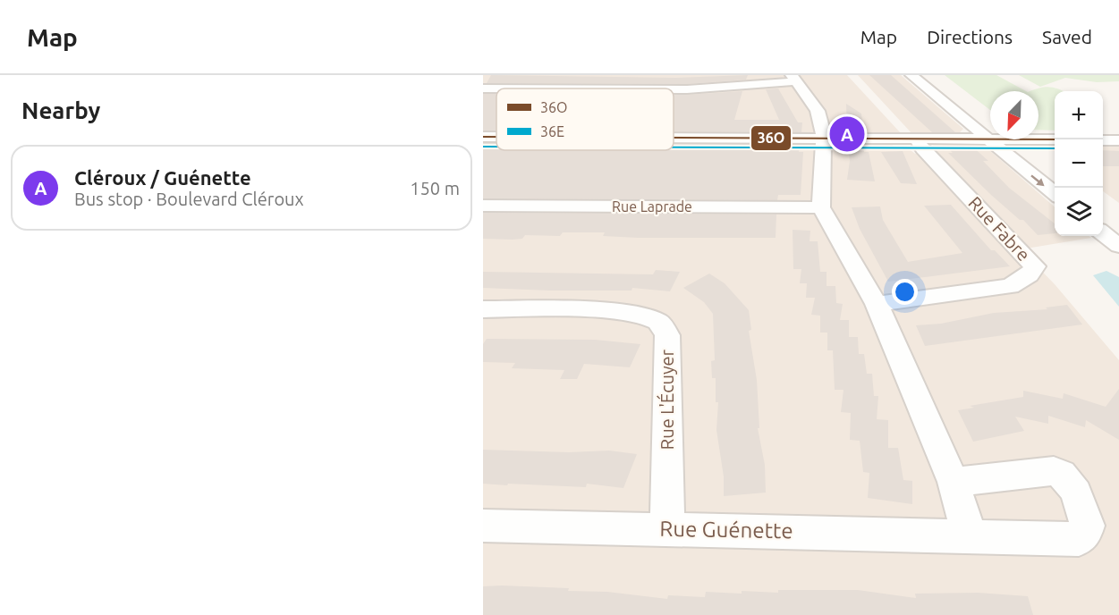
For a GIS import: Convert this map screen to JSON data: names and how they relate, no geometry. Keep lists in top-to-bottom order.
{
  "streets": {
    "street": [
      "Rue Laprade",
      "Rue Fabre",
      "Rue L'Écuyer",
      "Rue Guénette"
    ]
  },
  "crossings": [
    ["Rue L'Écuyer", "Rue Guénette"]
  ],
  "lines": ["transit line 36O", "transit line 36E"],
  "legend": ["36O", "36E"],
  "north": "bottom left",
  "page": {
    "header": "Map",
    "nav": ["Map", "Directions", "Saved"],
    "heading": "Nearby",
    "map_buttons": ["+", "−"],
    "pins": "A",
    "list": [
      {
        "mark": "A",
        "name": "Cléroux / Guénette",
        "note": "Bus stop · Boulevard Cléroux",
        "value": "150 m"
      }
    ]
  }
}
